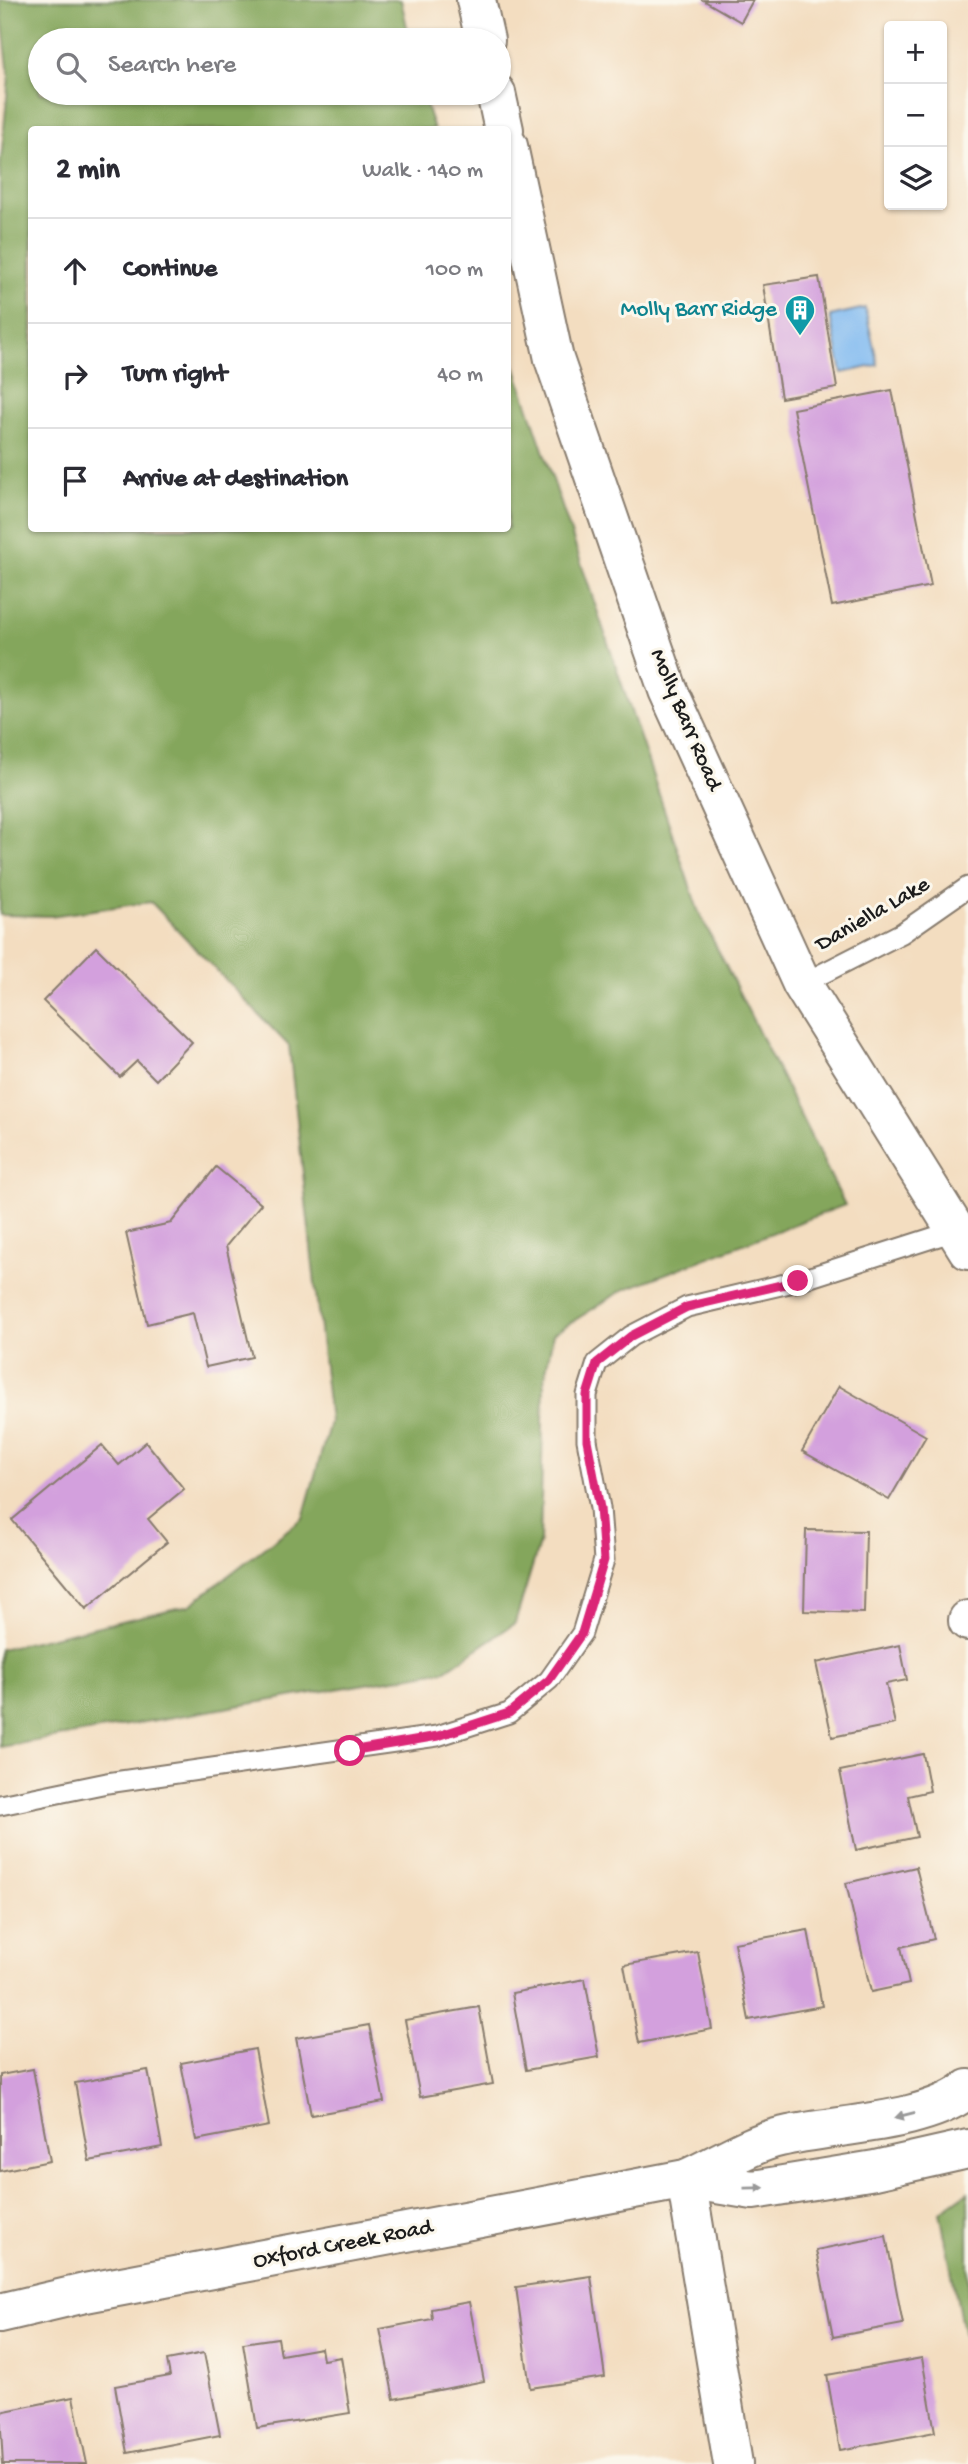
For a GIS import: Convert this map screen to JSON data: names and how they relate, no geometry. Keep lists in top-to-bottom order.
{
  "streets": {
    "street": ["Molly Barr Road", "Oxford Creek Road"],
    "lane": ["Daniella Lake"]
  },
  "crossings": [
    ["Molly Barr Road", "Daniella Lake"]
  ],
  "places": {
    "building": ["Molly Barr Ridge"]
  },
  "page": {
    "map_buttons": ["+", "−"],
    "search": "Search here",
    "heading": ["2 min", "Walk · 140 m"],
    "list": [
      ["Continue", "100 m"],
      ["Turn right", "40 m"],
      "Arrive at destination"
    ]
  }
}
